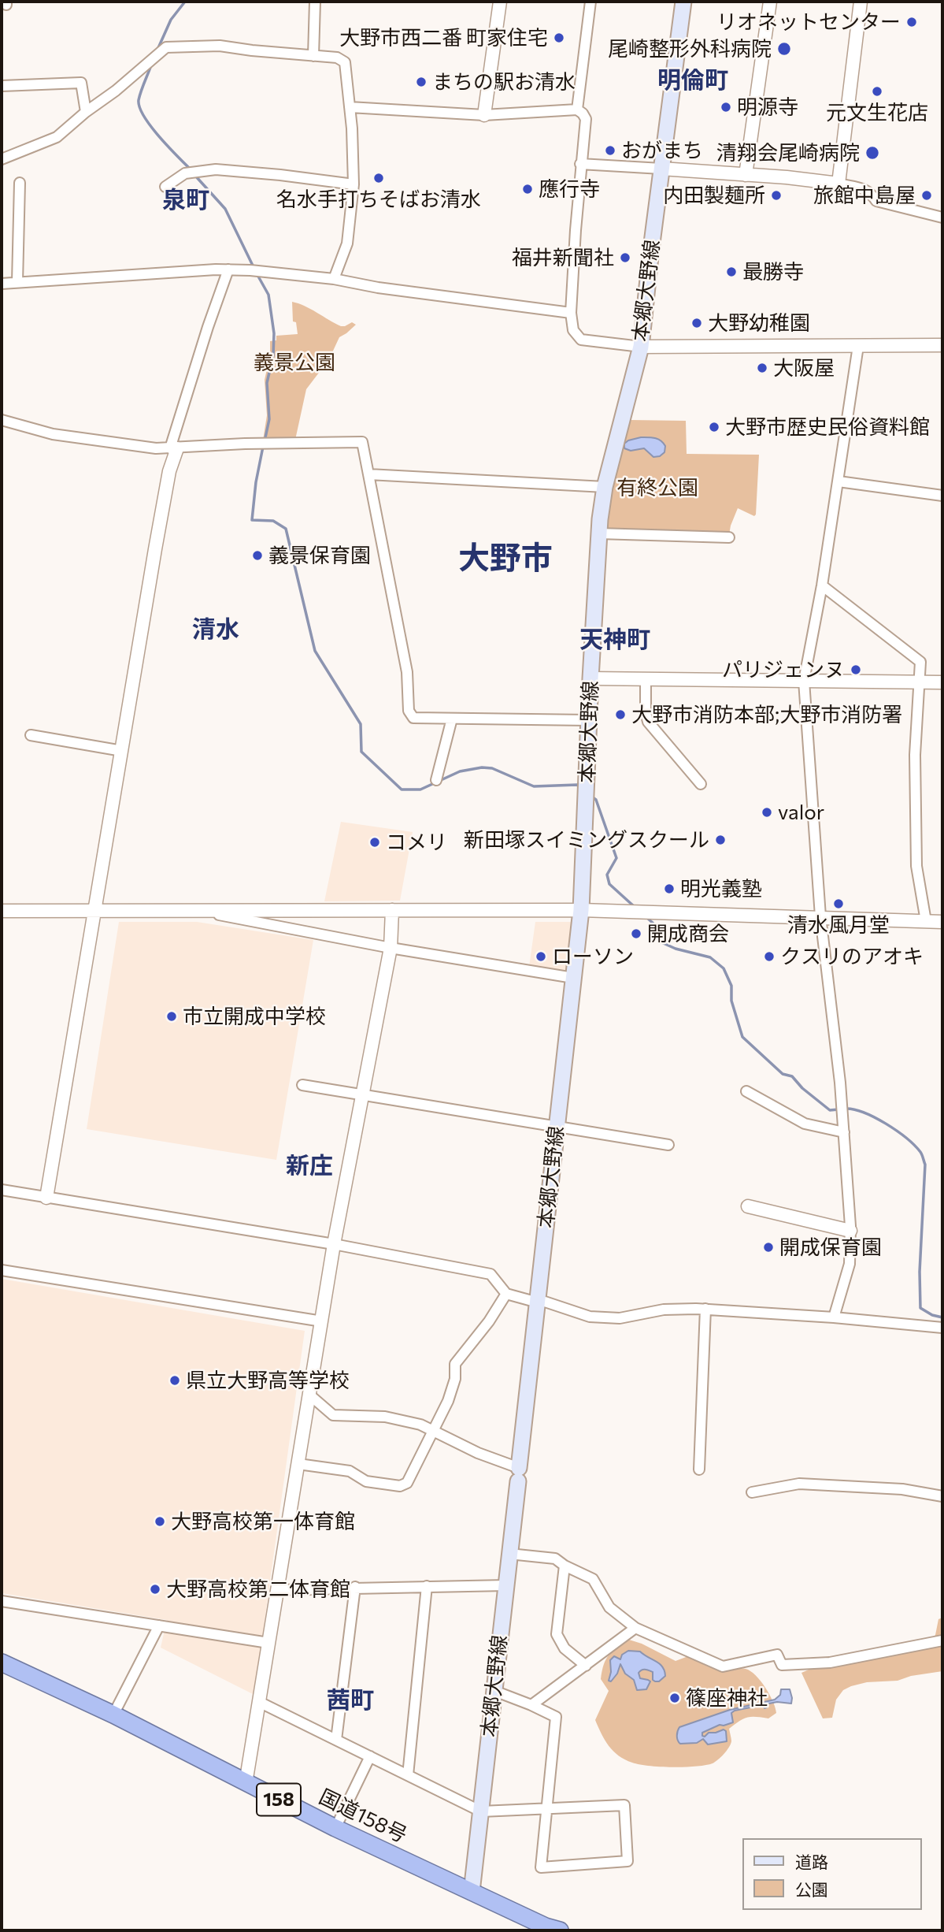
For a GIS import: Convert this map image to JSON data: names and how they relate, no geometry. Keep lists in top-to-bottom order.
{
  "streets": {
    "highway": ["158", "国道158号"],
    "main road": ["本郷大野線"]
  },
  "crossings": [
    ["本郷大野線", "国道158号"]
  ],
  "districts": [
    "明倫町",
    "泉町",
    "大野市",
    "清水",
    "天神町",
    "新庄",
    "茜町"
  ],
  "parks": ["義景公園", "有終公園"],
  "places": [
    "リオネットセンター",
    "大野市西二番 町家住宅",
    "尾崎整形外科病院",
    "まちの駅お清水",
    "元文生花店",
    "明源寺",
    "おがまち",
    "清翔会尾崎病院",
    "名水手打ちそばお清水",
    "應行寺",
    "内田製麺所",
    "旅館中島屋",
    "福井新聞社",
    "最勝寺",
    "大野幼稚園",
    "大阪屋",
    "大野市歴史民俗資料館",
    "義景保育園",
    "パリジェンヌ",
    "大野市消防本部;大野市消防署",
    "valor",
    "新田塚スイミングスクール",
    "コメリ",
    "明光義塾",
    "清水風月堂",
    "開成商会",
    "ローソン",
    "クスリのアオキ",
    "市立開成中学校",
    "開成保育園",
    "県立大野高等学校",
    "大野高校第一体育館",
    "大野高校第二体育館",
    "篠座神社"
  ],
  "legend": ["道路", "公園"]
}
